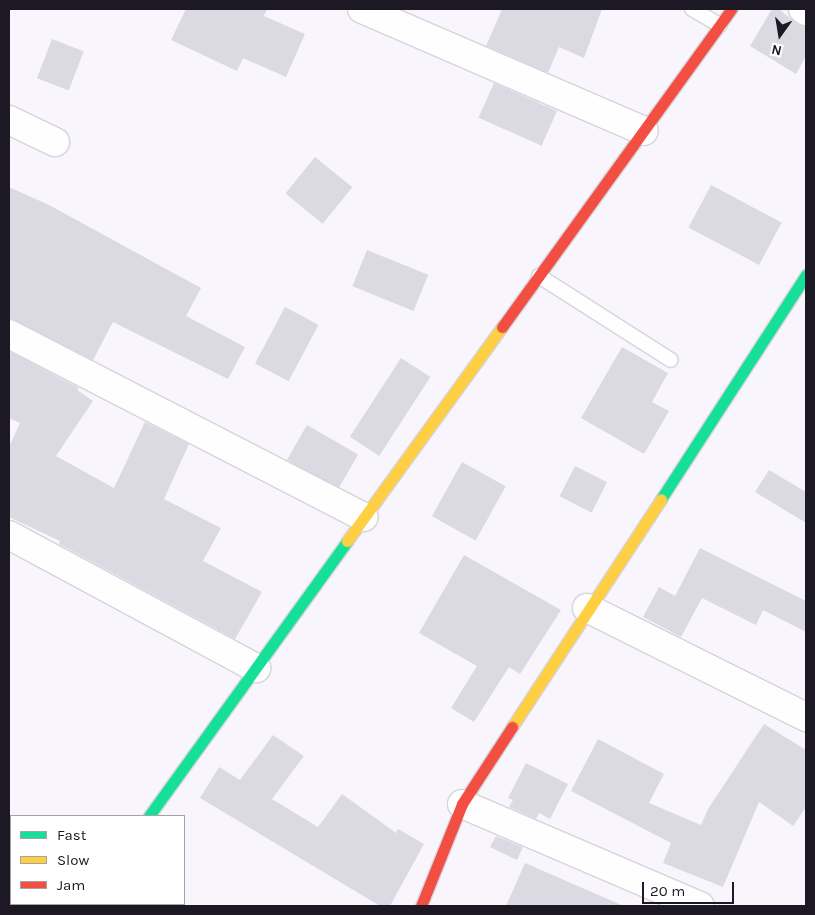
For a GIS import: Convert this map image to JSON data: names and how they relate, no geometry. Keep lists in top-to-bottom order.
{
  "legend": ["Fast", "Slow", "Jam"],
  "scale_bar": "20 m",
  "north": "bottom"
}
